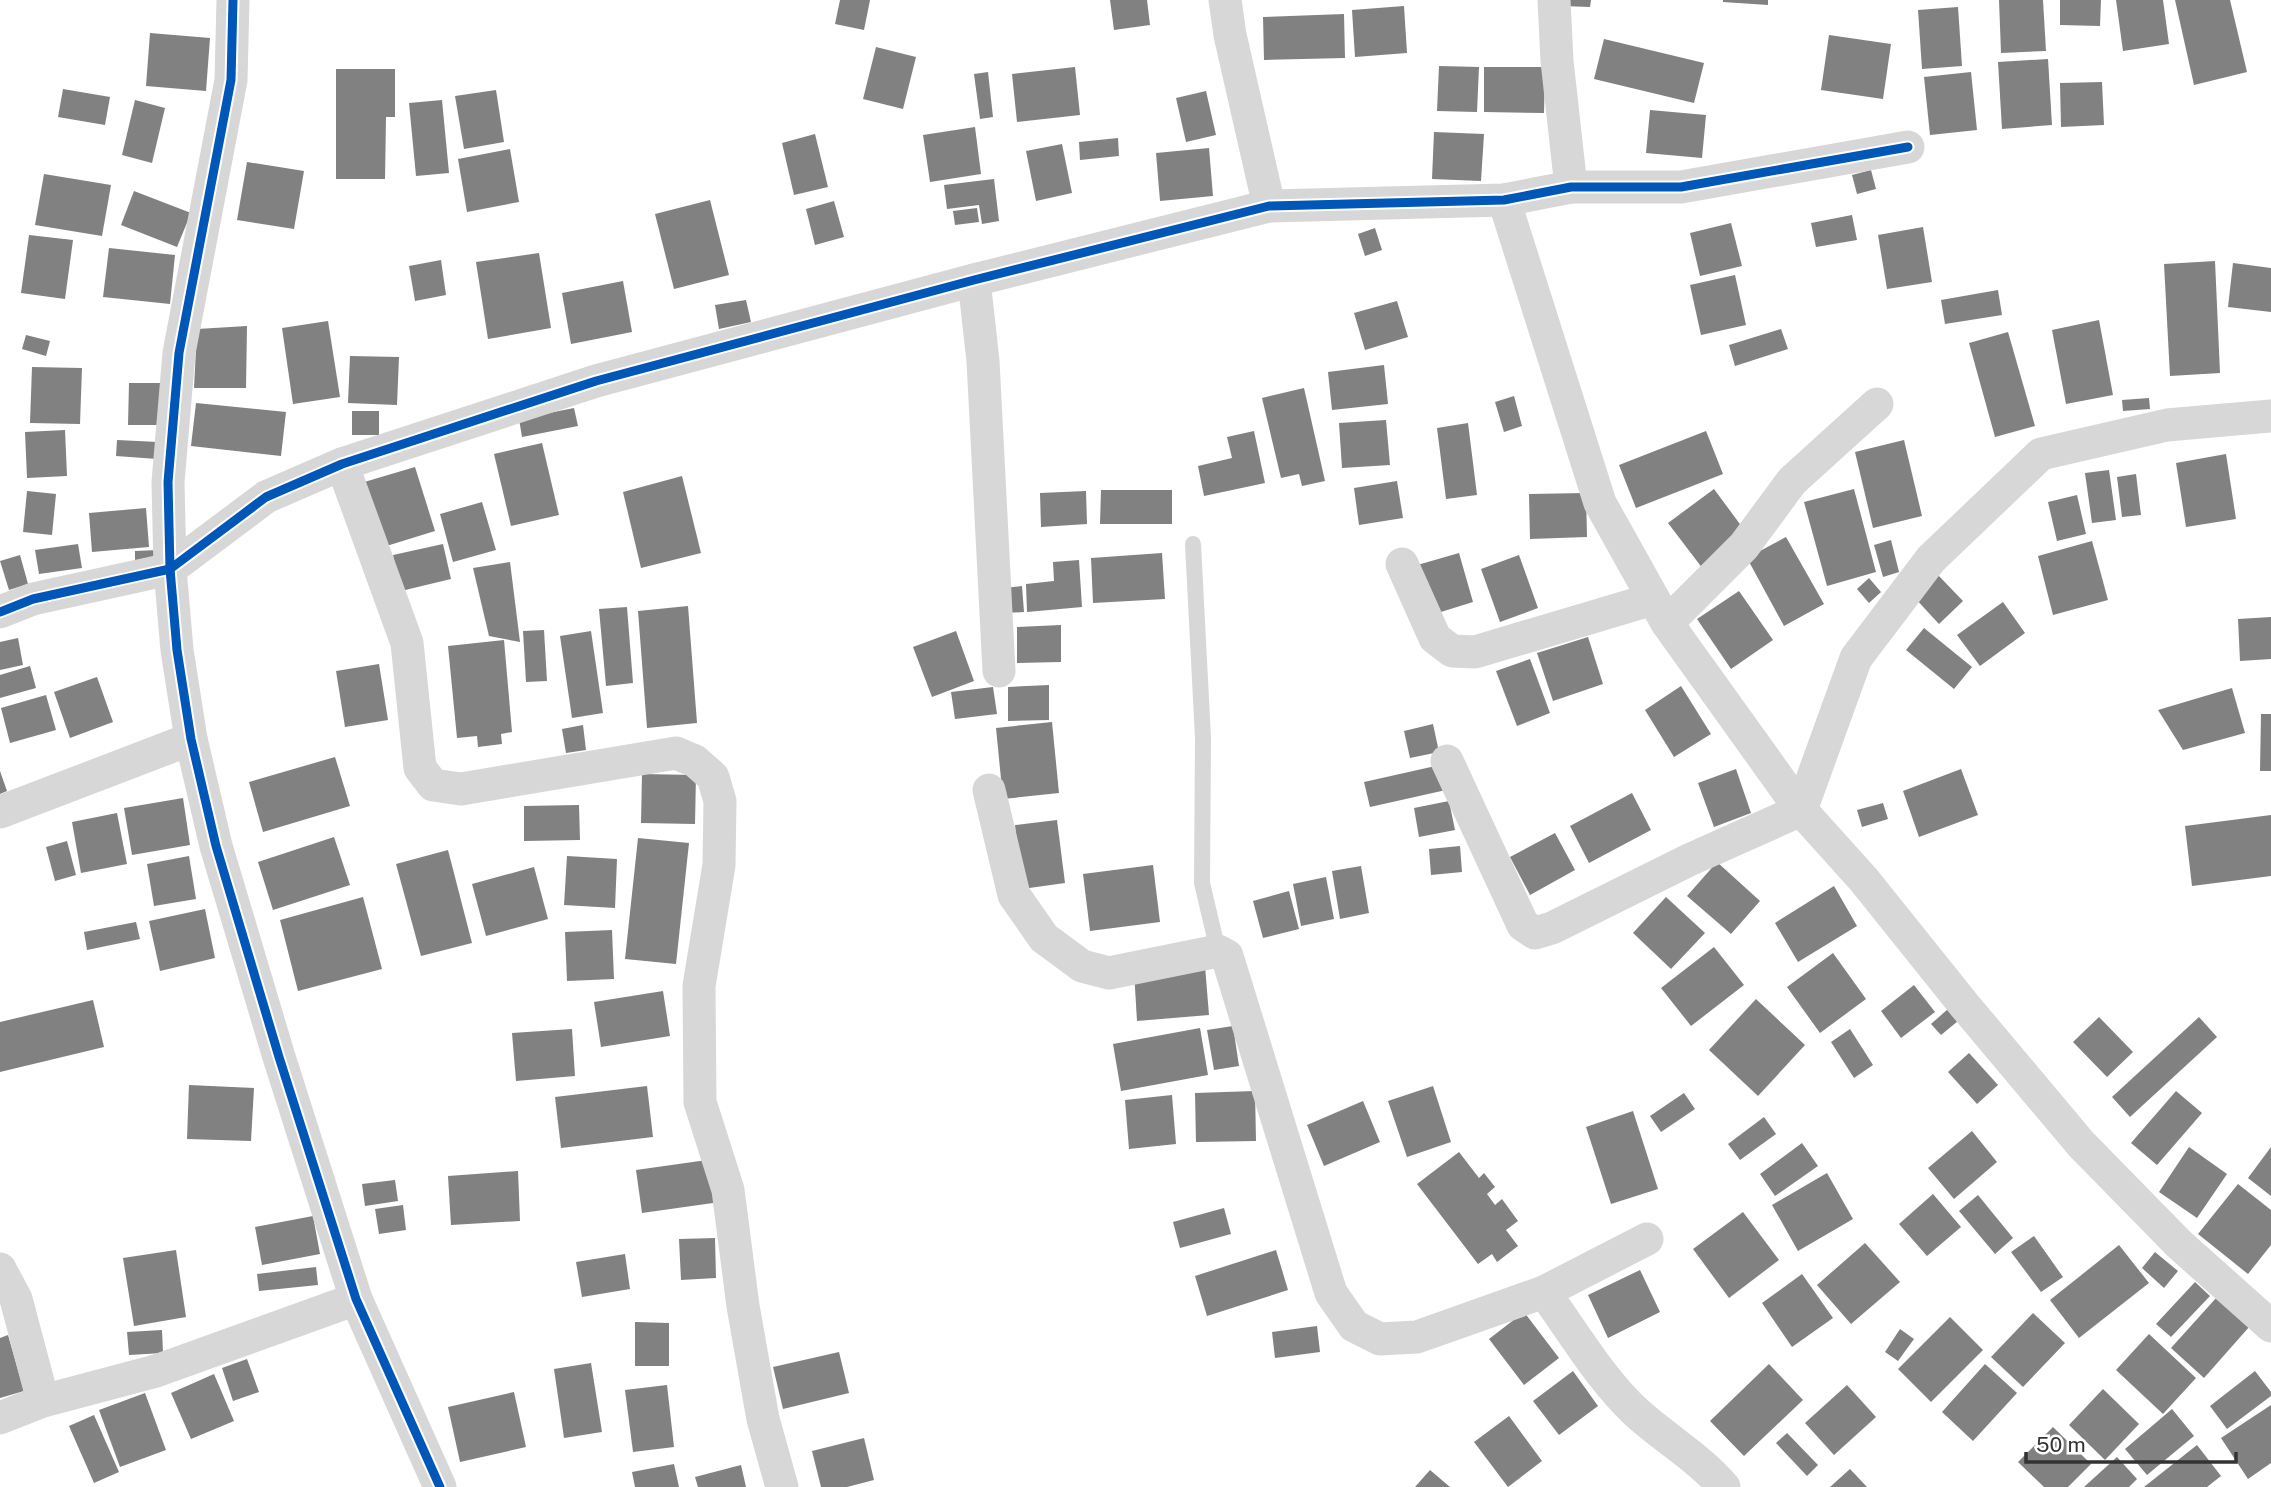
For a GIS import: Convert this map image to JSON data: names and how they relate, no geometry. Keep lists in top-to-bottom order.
{
  "scale_bar": "50 m"
}
